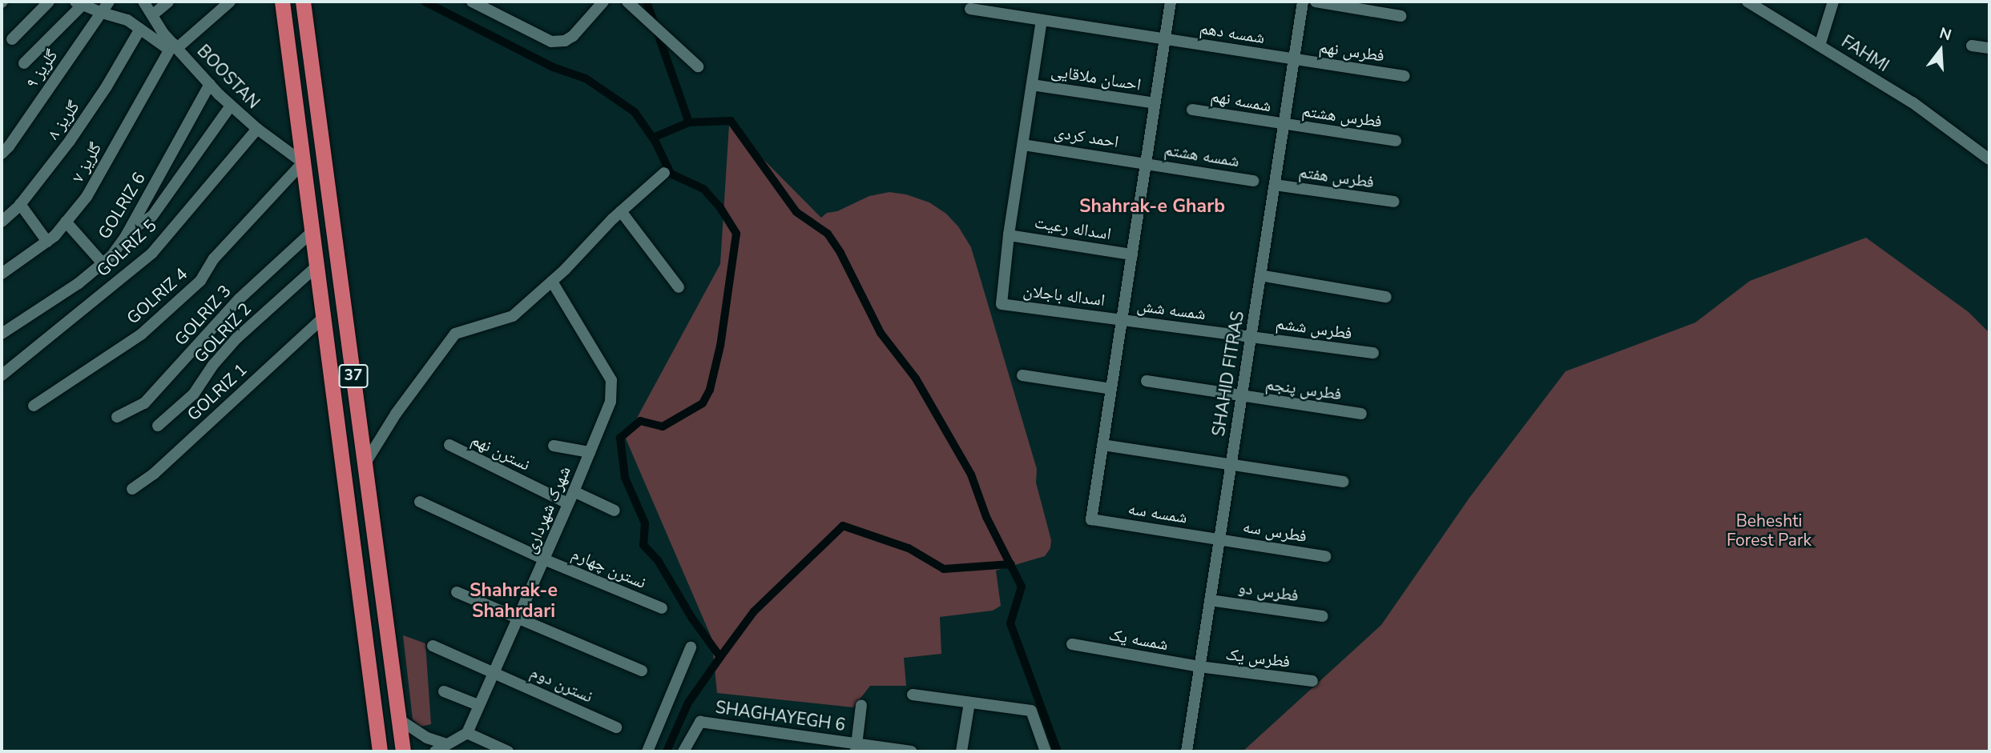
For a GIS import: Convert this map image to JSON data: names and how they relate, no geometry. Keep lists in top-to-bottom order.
{
  "streets": {
    "highway": ["37"],
    "street": [
      "شمسه دهم",
      "فطرس نهم",
      "FAHMI",
      "گلریز ۹",
      "BOOSTAN",
      "احسان ملاقایی",
      "شمسه نهم",
      "فطرس هشتم",
      "گلریز ۸",
      "احمد کردی",
      "شمسه هشتم",
      "گلریز ۷",
      "فطرس هفتم",
      "GOLRIZ 6",
      "اسداله رعیت",
      "GOLRIZ 5",
      "اسداله باجلان",
      "GOLRIZ 4",
      "شمسه شش",
      "GOLRIZ 3",
      "فطرس ششم",
      "GOLRIZ 2",
      "SHAHID FITRAS",
      "فطرس پنجم",
      "GOLRIZ 1",
      "نسترن نهم",
      "شهرک شهرداری",
      "شمسه سه",
      "فطرس سه",
      "نسترن چهارم",
      "فطرس دو",
      "شمسه یک",
      "فطرس یک",
      "نسترن دوم",
      "SHAGHAYEGH 6"
    ]
  },
  "crossings": [
    ["شمسه دهم", "فطرس نهم"],
    ["شمسه دهم", "SHAHID FITRAS"],
    ["فطرس نهم", "SHAHID FITRAS"],
    ["BOOSTAN", "گلریز ۷"],
    ["BOOSTAN", "GOLRIZ 6"],
    ["BOOSTAN", "GOLRIZ 5"],
    ["BOOSTAN", "GOLRIZ 4"],
    ["BOOSTAN", "37"],
    ["شمسه نهم", "فطرس هشتم"],
    ["شمسه نهم", "SHAHID FITRAS"],
    ["فطرس هشتم", "SHAHID FITRAS"],
    ["احمد کردی", "شمسه هشتم"],
    ["فطرس هفتم", "SHAHID FITRAS"],
    ["اسداله رعیت", "اسداله باجلان"],
    ["اسداله باجلان", "شمسه شش"],
    ["GOLRIZ 4", "37"],
    ["شمسه شش", "فطرس ششم"],
    ["شمسه شش", "SHAHID FITRAS"],
    ["GOLRIZ 3", "37"],
    ["فطرس ششم", "SHAHID FITRAS"],
    ["GOLRIZ 2", "37"],
    ["SHAHID FITRAS", "فطرس پنجم"],
    ["SHAHID FITRAS", "شمسه سه"],
    ["SHAHID FITRAS", "فطرس سه"],
    ["SHAHID FITRAS", "فطرس دو"],
    ["SHAHID FITRAS", "شمسه یک"],
    ["SHAHID FITRAS", "فطرس یک"],
    ["37", "GOLRIZ 1"],
    ["نسترن نهم", "شهرک شهرداری"],
    ["شهرک شهرداری", "نسترن چهارم"],
    ["شهرک شهرداری", "نسترن دوم"],
    ["شمسه سه", "فطرس سه"],
    ["شمسه یک", "فطرس یک"]
  ],
  "districts": ["Shahrak-e Gharb", "Shahrak-e Shahrdari"],
  "parks": ["Beheshti Forest Park"],
  "north": "top"
}
